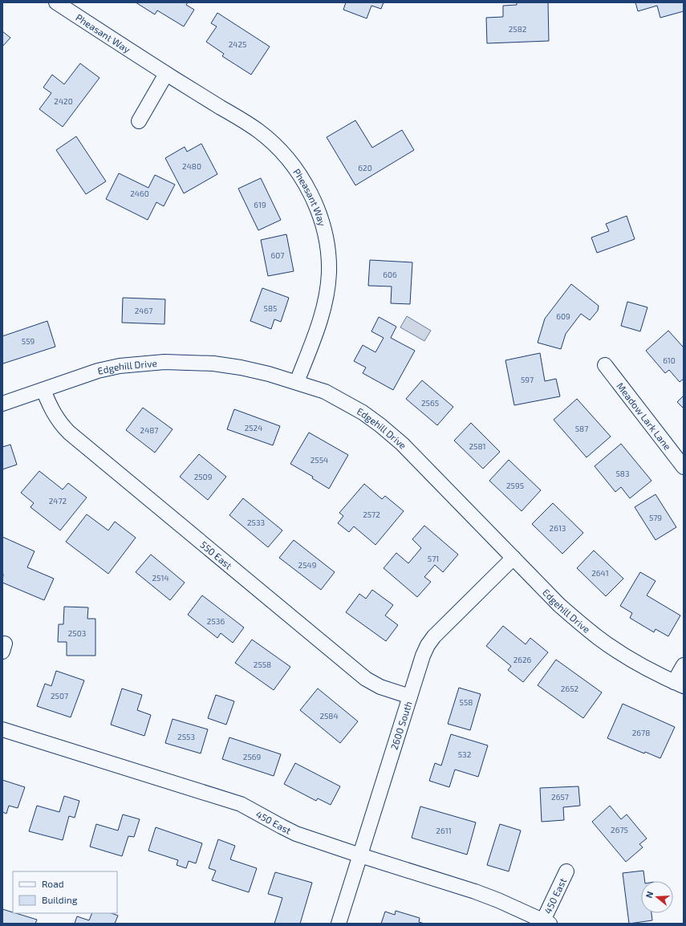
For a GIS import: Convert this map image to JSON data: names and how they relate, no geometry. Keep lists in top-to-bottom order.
{
  "streets": {
    "street": [
      "Pheasant Way",
      "Edgehill Drive",
      "Meadow Lark Lane",
      "550 East",
      "2600 South",
      "450 East"
    ]
  },
  "crossings": [
    ["Pheasant Way", "Edgehill Drive"],
    ["Edgehill Drive", "550 East"],
    ["Edgehill Drive", "2600 South"],
    ["550 East", "2600 South"],
    ["2600 South", "450 East"]
  ],
  "house_numbers": [
    "2582",
    "2425",
    "2420",
    "2480",
    "620",
    "2460",
    "619",
    "607",
    "606",
    "585",
    "2467",
    "609",
    "559",
    "610",
    "597",
    "2565",
    "2524",
    "587",
    "2487",
    "2581",
    "2554",
    "583",
    "2509",
    "2595",
    "2472",
    "2572",
    "579",
    "2533",
    "2613",
    "571",
    "2549",
    "2641",
    "2514",
    "2536",
    "2503",
    "2626",
    "2558",
    "2652",
    "2507",
    "558",
    "2584",
    "2678",
    "2553",
    "532",
    "2569",
    "2657",
    "2675",
    "2611"
  ],
  "legend": ["Road", "Building"],
  "north": "left"
}
